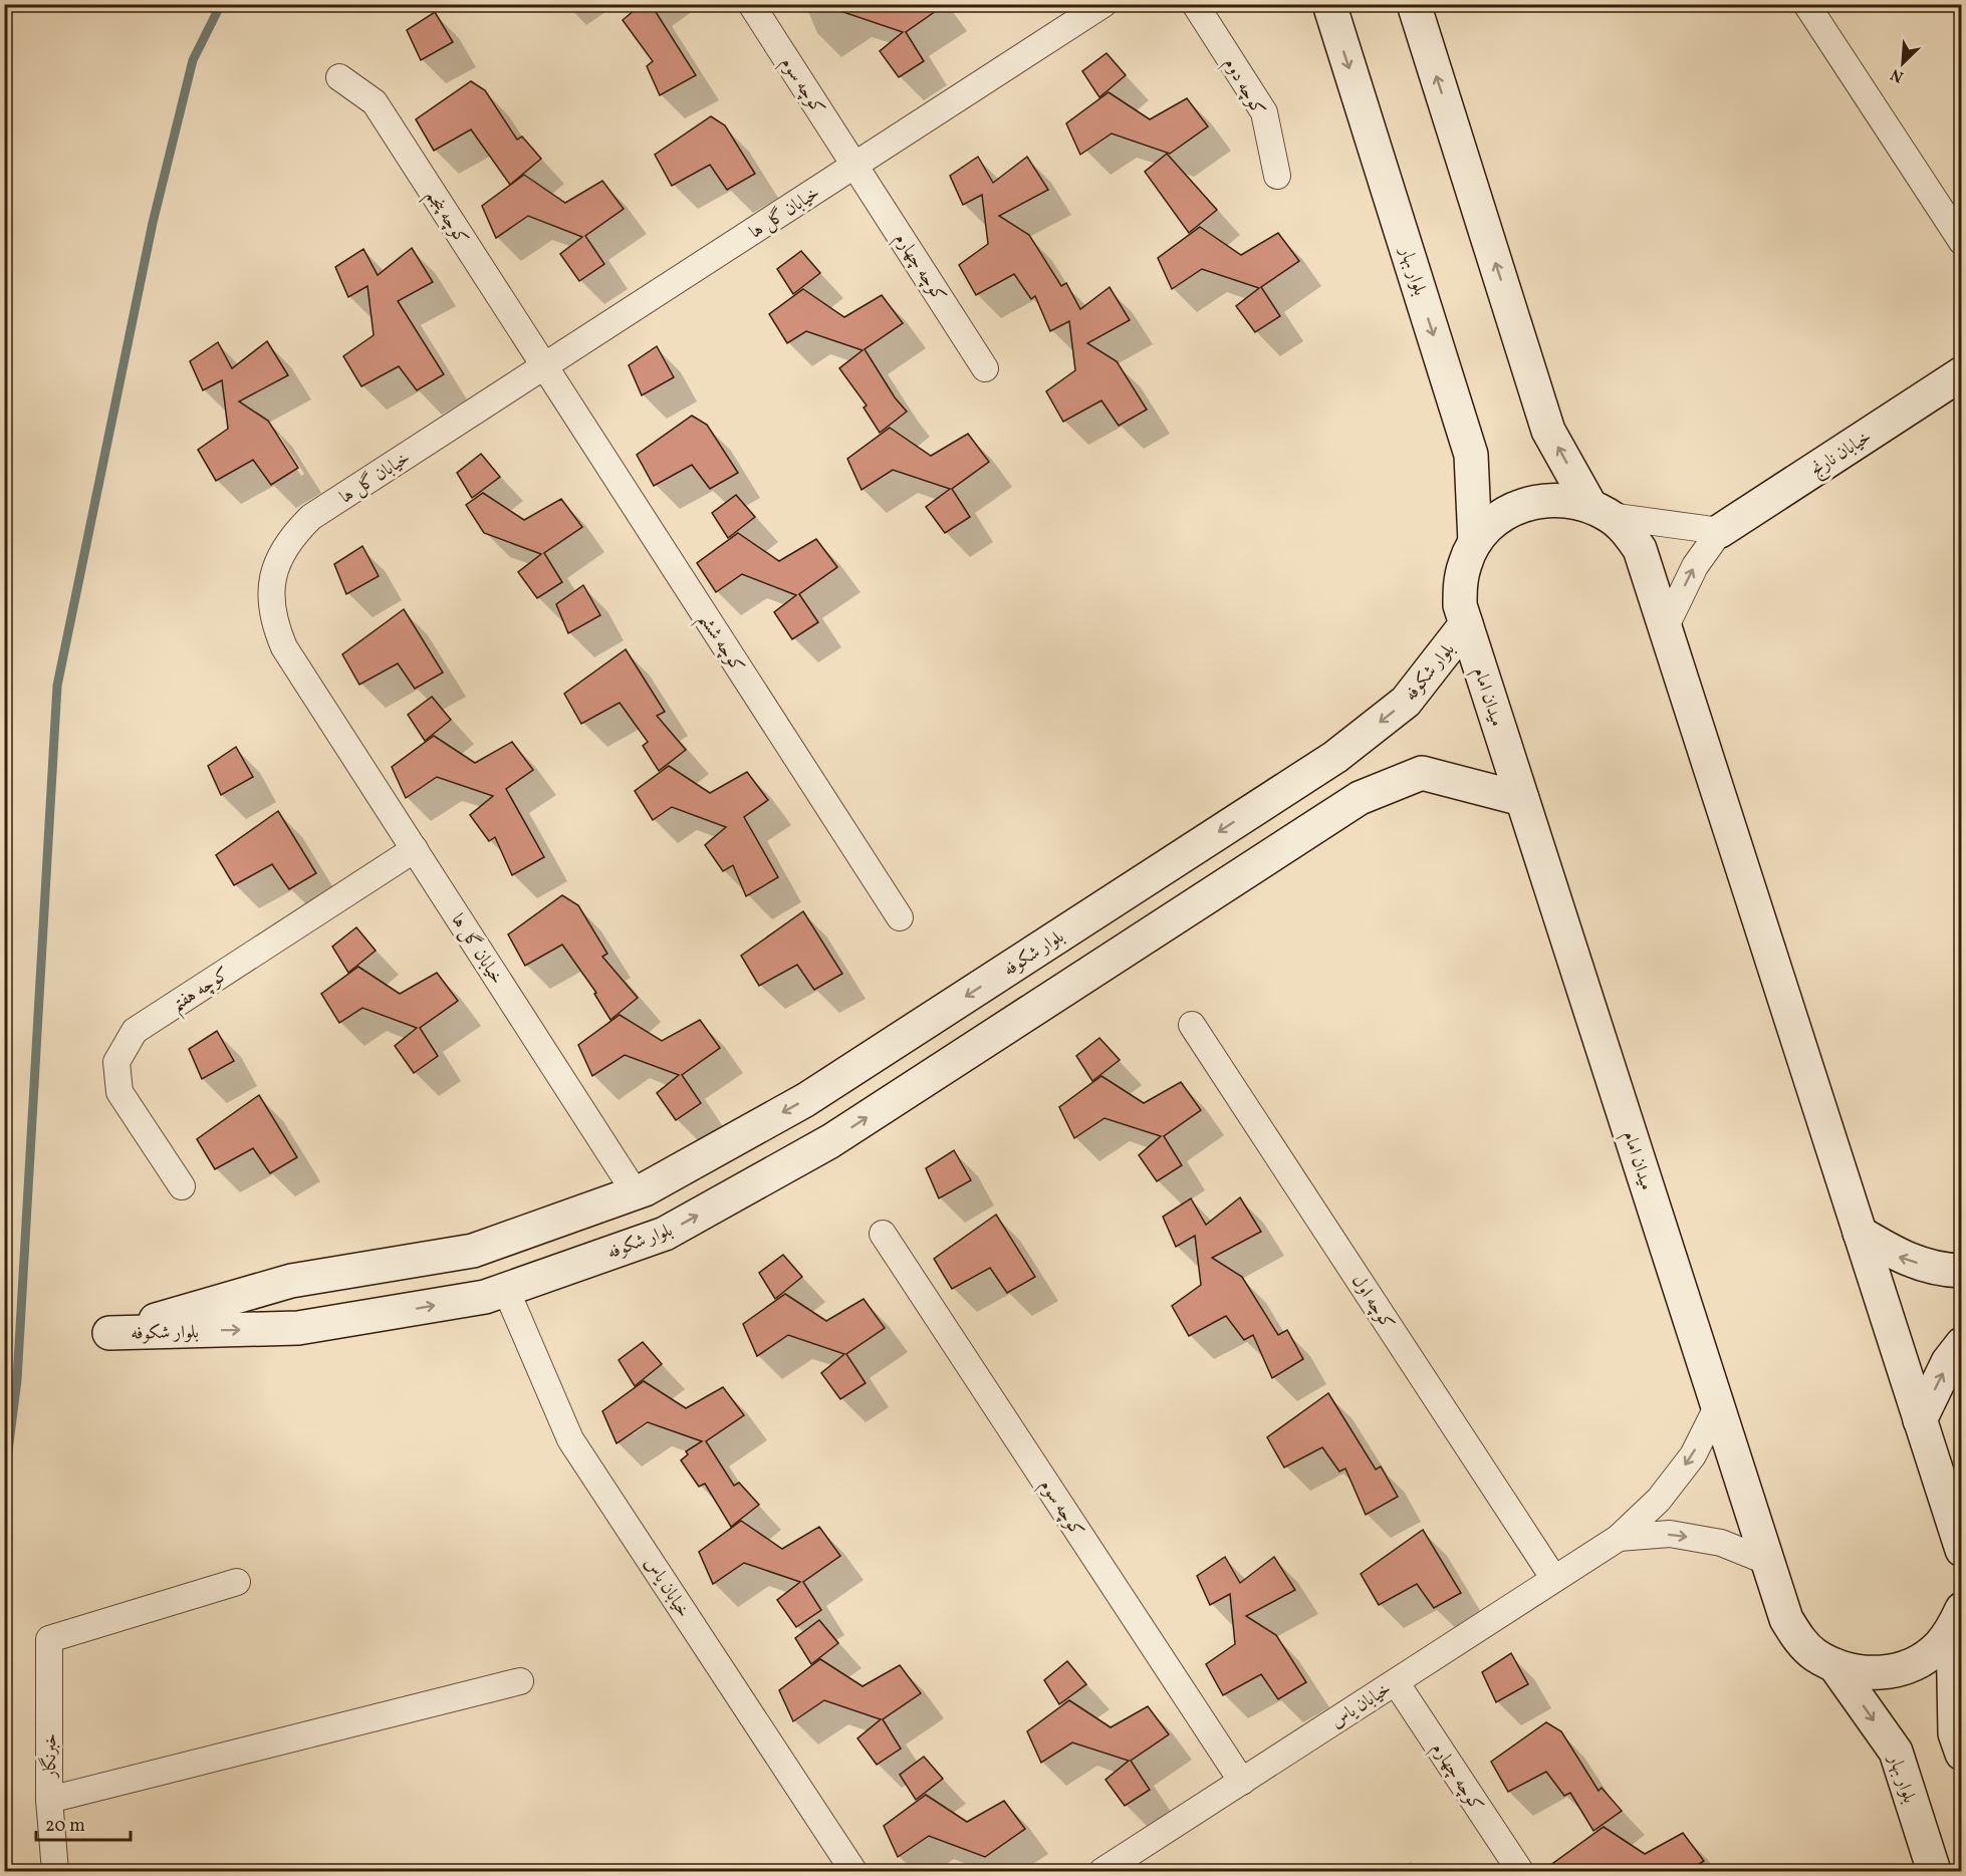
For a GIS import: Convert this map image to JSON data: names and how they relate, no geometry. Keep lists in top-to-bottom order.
{
  "streets": {
    "street": [
      "کوچه سوم",
      "کوچه دوم",
      "خیابان گل ها",
      "کوچه پنجم",
      "کوچه چهارم",
      "بلوار بهار",
      "خیابان نارنج",
      "کوچه ششم",
      "بلوار شکوفه",
      "میدان امام",
      "کوچه هفتم",
      "کوچه اول",
      "خیابان یاس",
      "خبرنگار"
    ]
  },
  "crossings": [
    ["کوچه سوم", "خیابان گل ها"],
    ["کوچه سوم", "کوچه چهارم"],
    ["کوچه سوم", "خیابان یاس"],
    ["خیابان گل ها", "کوچه پنجم"],
    ["خیابان گل ها", "کوچه چهارم"],
    ["خیابان گل ها", "کوچه ششم"],
    ["خیابان گل ها", "بلوار شکوفه"],
    ["خیابان گل ها", "کوچه هفتم"],
    ["کوچه پنجم", "کوچه ششم"],
    ["کوچه چهارم", "خیابان یاس"],
    ["بلوار بهار", "میدان امام"],
    ["بلوار شکوفه", "میدان امام"],
    ["بلوار شکوفه", "خیابان یاس"],
    ["میدان امام", "خیابان یاس"],
    ["کوچه اول", "خیابان یاس"]
  ],
  "scale_bar": "20 m",
  "north": "bottom left"
}
